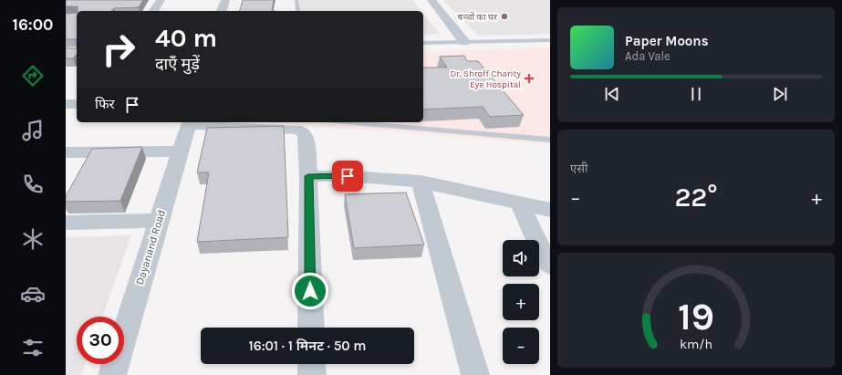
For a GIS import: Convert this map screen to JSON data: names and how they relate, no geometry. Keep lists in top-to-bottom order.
{
  "streets": {
    "street": ["Dayanand Road"]
  },
  "places": {
    "other": ["बच्चों का घर"],
    "health": ["Dr. Shroff Charity Eye Hospital"]
  },
  "page": {
    "tabs": "16:00",
    "turn": ["40 m", "दाएँ मुड़ें"],
    "song": ["Paper Moons", "Ada Vale"],
    "then": "फिर",
    "tile": "एसी",
    "heat": ["−", "22°", "+"],
    "map_buttons": ["+", "−"],
    "limit": "30",
    "trip": "16:01 · 1 मिनट · 50 m",
    "gauge": ["19", "km/h"]
  }
}
